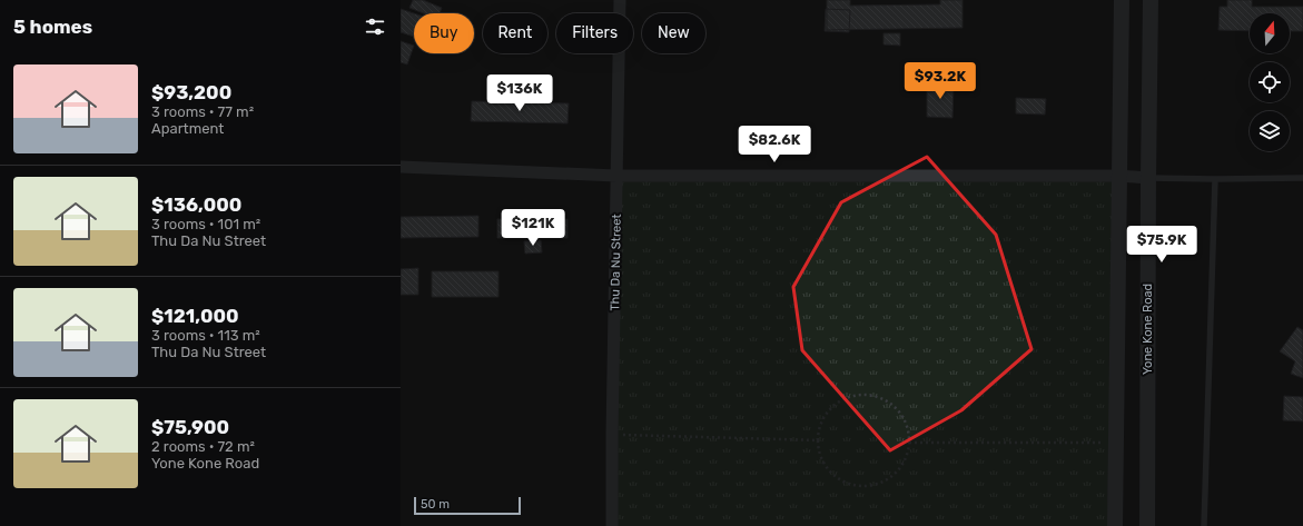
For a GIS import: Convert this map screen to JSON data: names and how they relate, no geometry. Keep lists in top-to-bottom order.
{
  "streets": {
    "street": ["Thu Da Nu Street", "Yone Kone Road"]
  },
  "scale_bar": "50 m",
  "north": "top",
  "page": {
    "heading": "5 homes",
    "chip": [
      "Buy",
      "Rent",
      "Filters",
      "New"
    ],
    "list": [
      {
        "name": "$93,200",
        "note": "3 rooms · 77 m² · Apartment"
      },
      {
        "name": "$136,000",
        "note": "3 rooms · 101 m² · Thu Da Nu Street"
      },
      {
        "name": "$121,000",
        "note": "3 rooms · 113 m² · Thu Da Nu Street"
      },
      {
        "name": "$75,900",
        "note": "2 rooms · 72 m² · Yone Kone Road"
      }
    ],
    "price": [
      "$93.2K",
      "$136K",
      "$82.6K",
      "$121K",
      "$75.9K"
    ],
    "scale": "50 m"
  }
}
